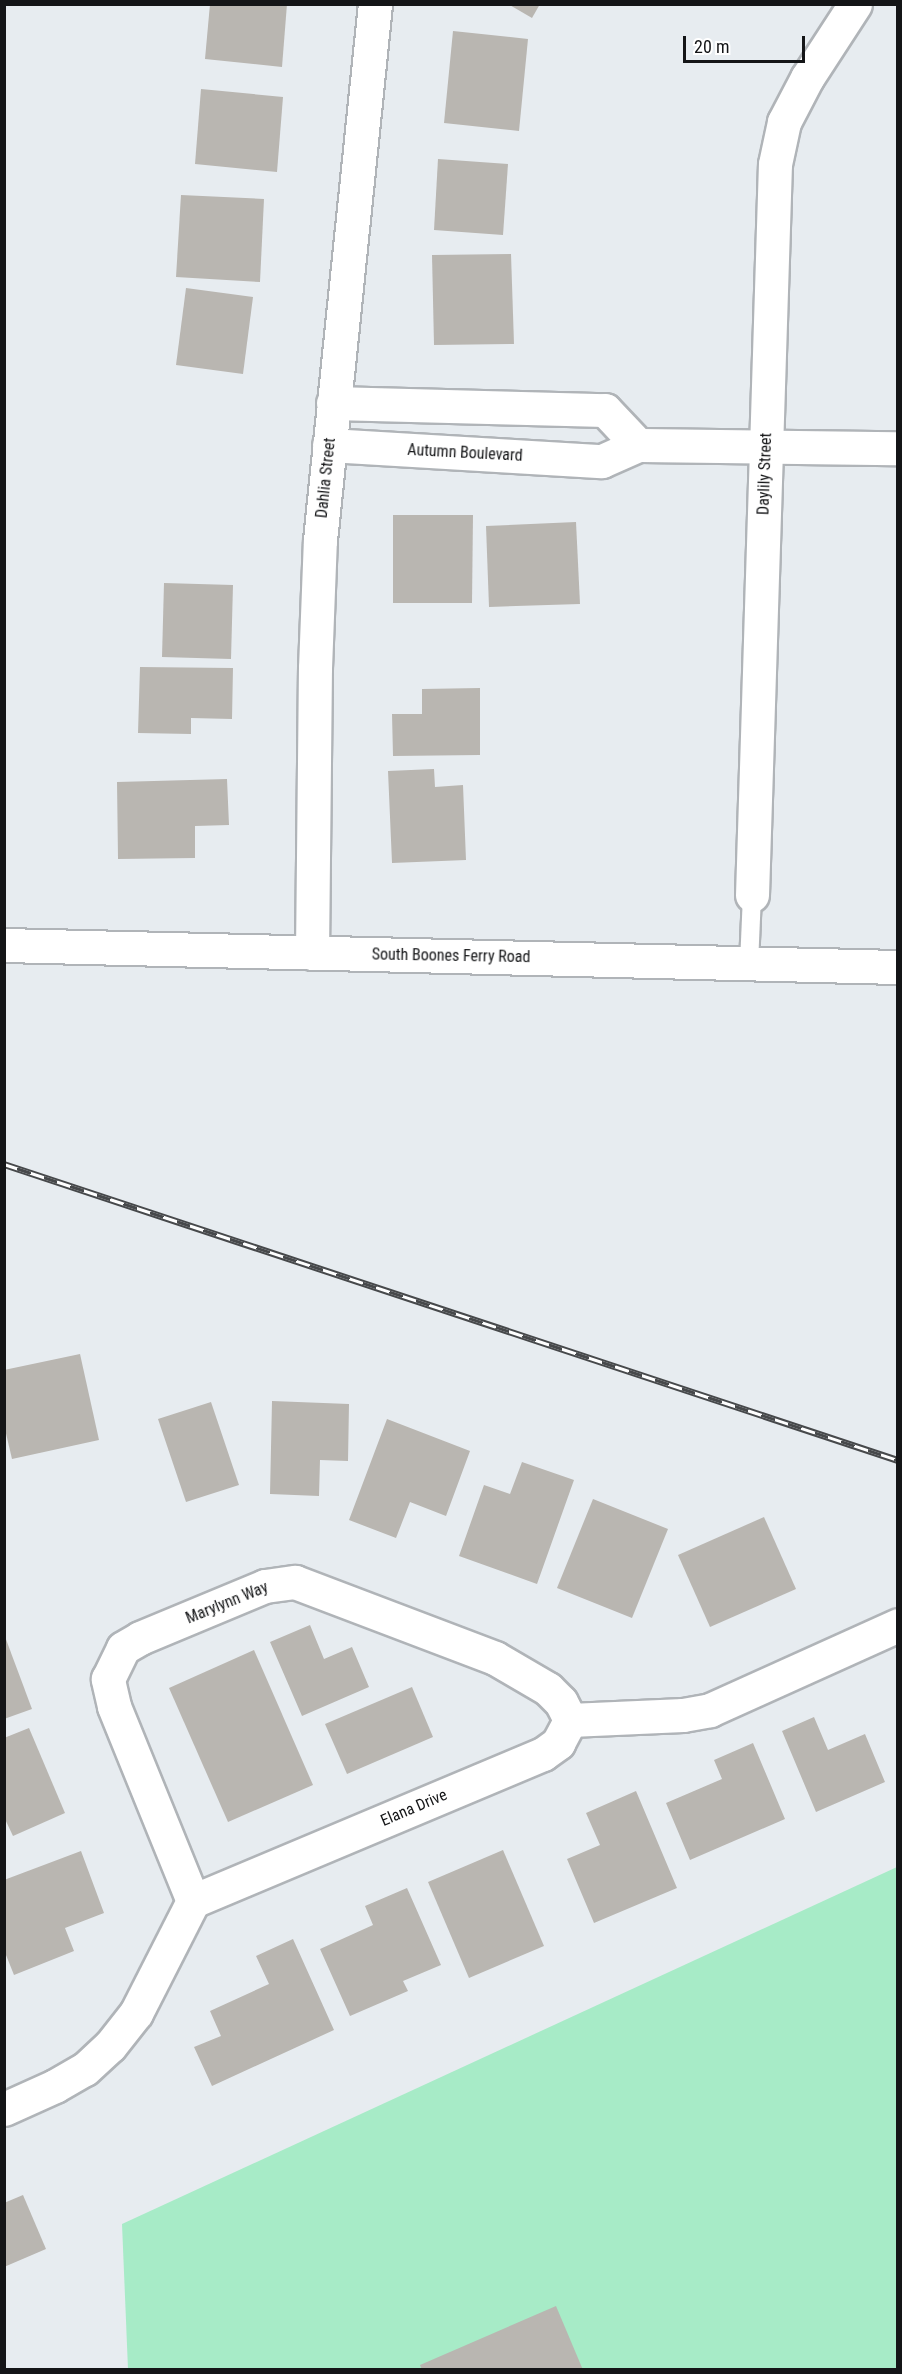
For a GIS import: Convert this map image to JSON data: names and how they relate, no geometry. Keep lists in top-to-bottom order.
{
  "streets": {
    "street": [
      "Autumn Boulevard",
      "Daylily Street",
      "Dahlia Street",
      "South Boones Ferry Road",
      "Marylynn Way",
      "Elana Drive"
    ]
  },
  "crossings": [
    ["Autumn Boulevard", "Dahlia Street"],
    ["Daylily Street", "South Boones Ferry Road"],
    ["Dahlia Street", "South Boones Ferry Road"],
    ["Marylynn Way", "Elana Drive"]
  ],
  "scale_bar": "20 m"
}
